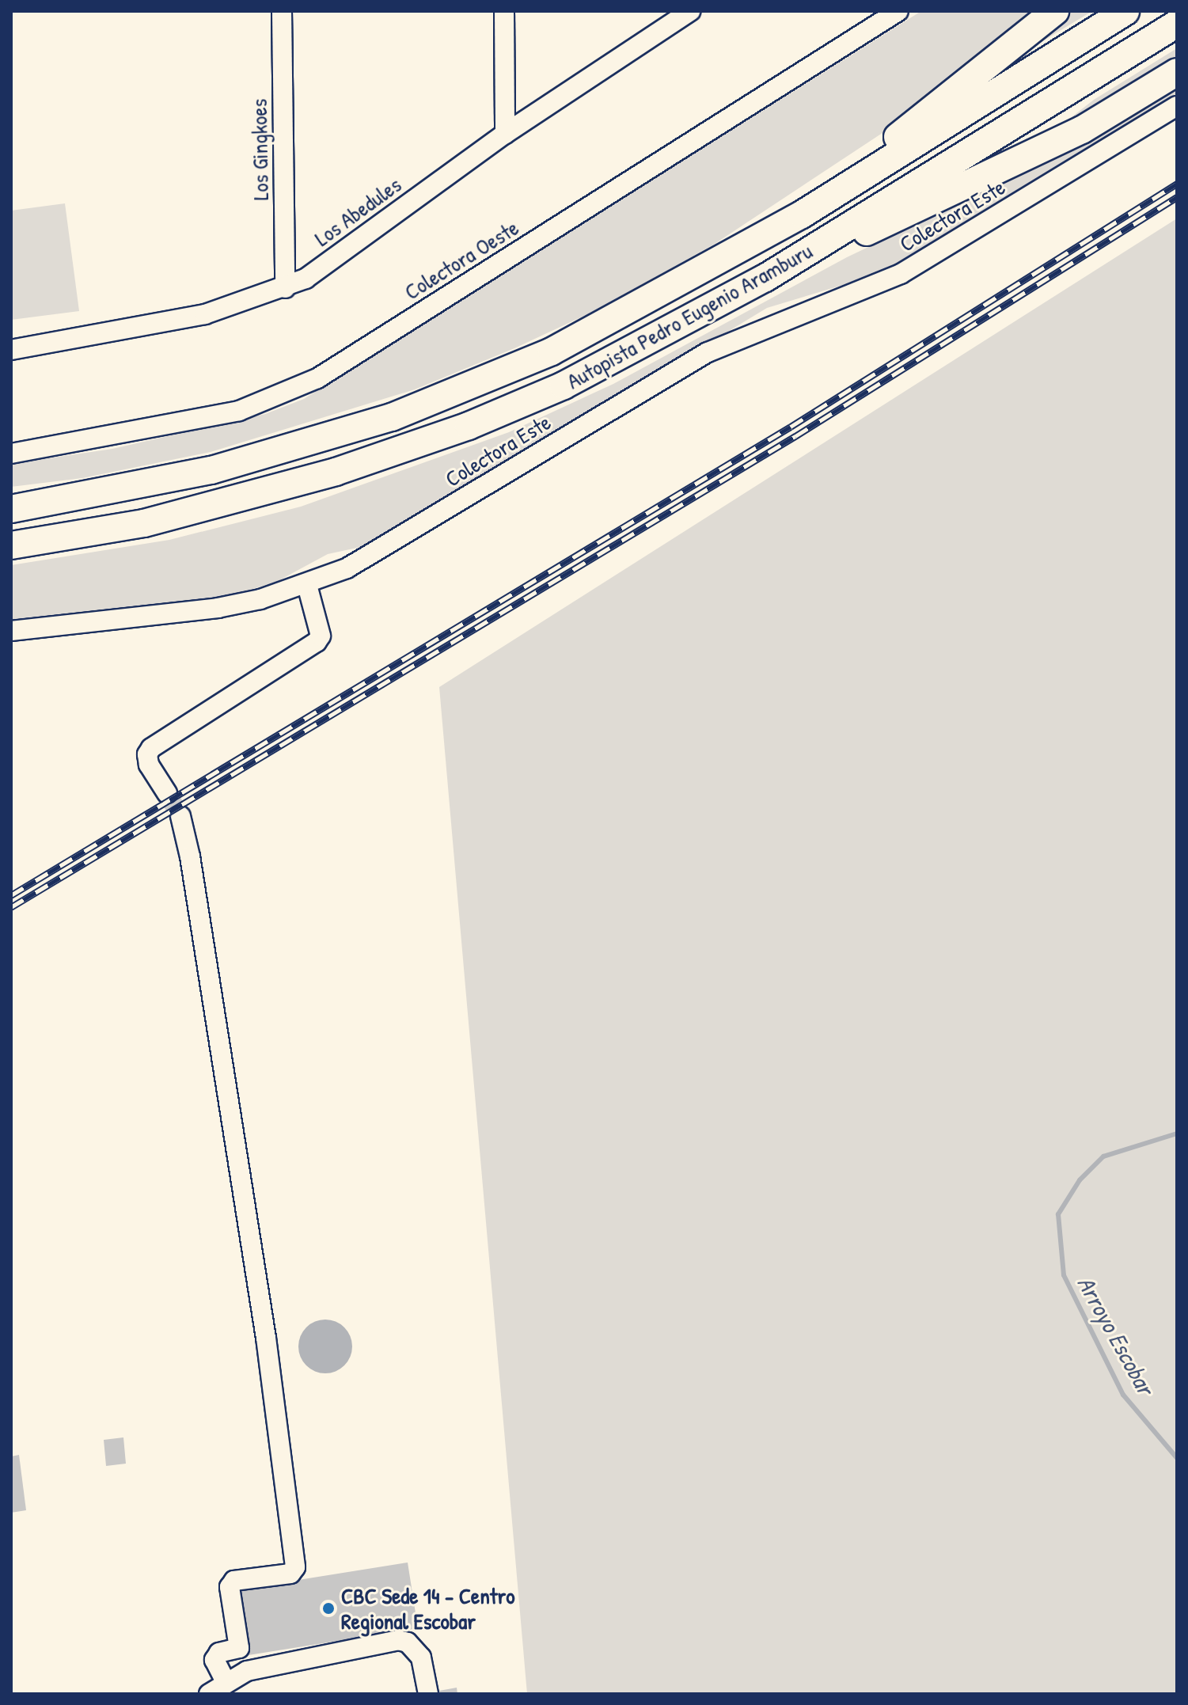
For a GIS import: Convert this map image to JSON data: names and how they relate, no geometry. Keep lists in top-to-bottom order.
{
  "streets": {
    "highway": ["Autopista Pedro Eugenio Aramburu"],
    "street": [
      "Los Gingkoes",
      "Los Abedules",
      "Colectora Este",
      "Colectora Oeste"
    ]
  },
  "crossings": [
    ["Los Gingkoes", "Los Abedules"]
  ],
  "water": ["Arroyo Escobar"],
  "places": ["CBC Sede 14 - Centro Regional Escobar"]
}
